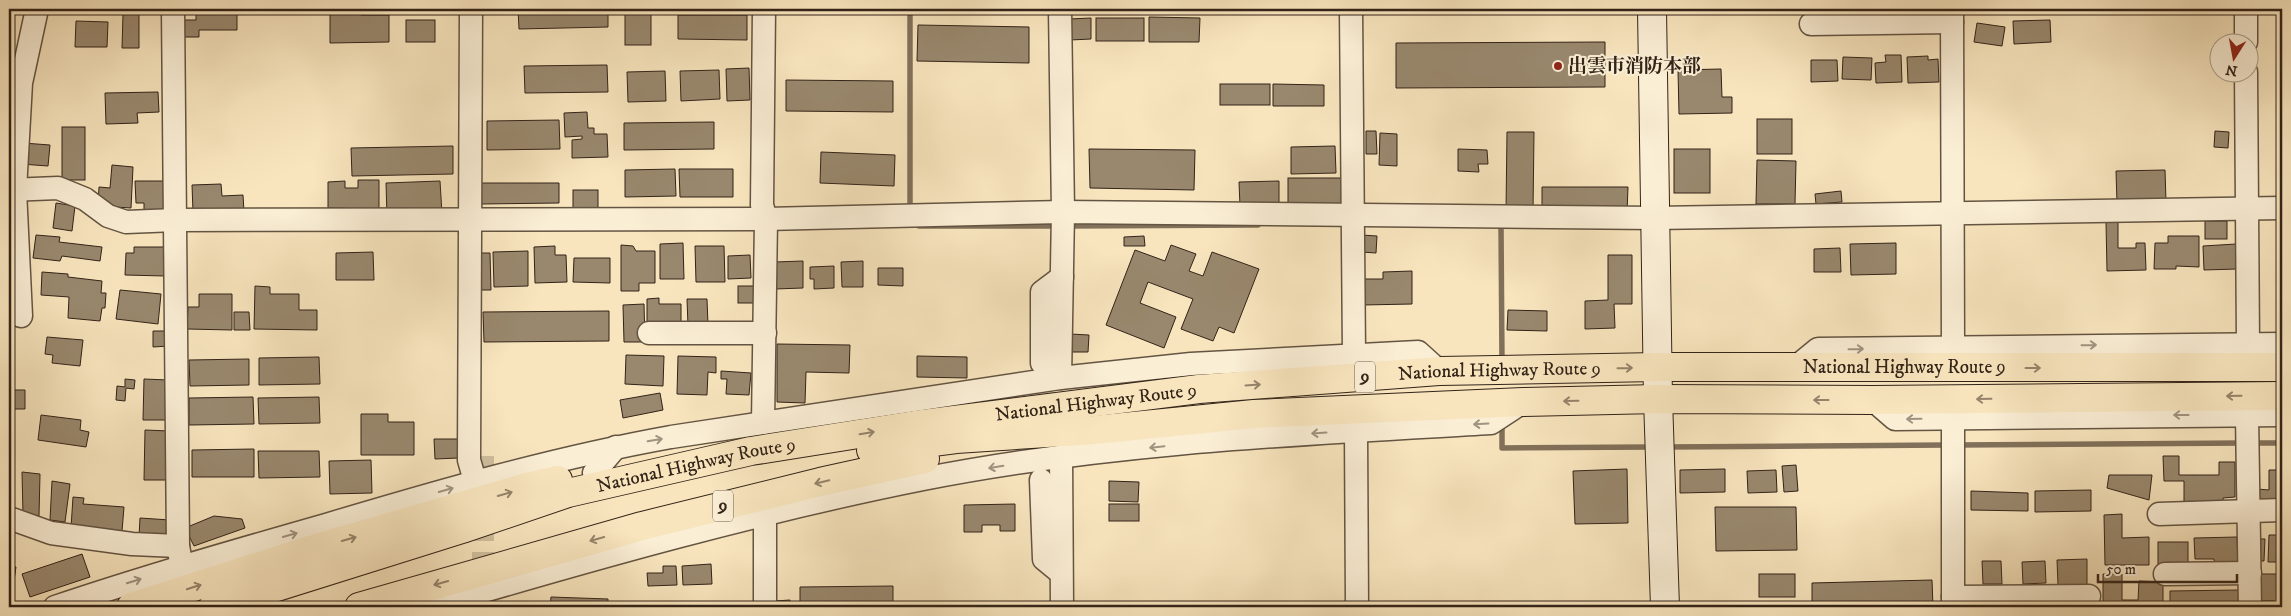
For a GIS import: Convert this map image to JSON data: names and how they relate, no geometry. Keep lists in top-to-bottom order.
{
  "streets": {
    "highway": ["National Highway Route 9", "9"]
  },
  "crossings": [
    ["National Highway Route 9", "9"]
  ],
  "places": ["出雲市消防本部"],
  "scale_bar": "50 m",
  "north": "bottom"
}
